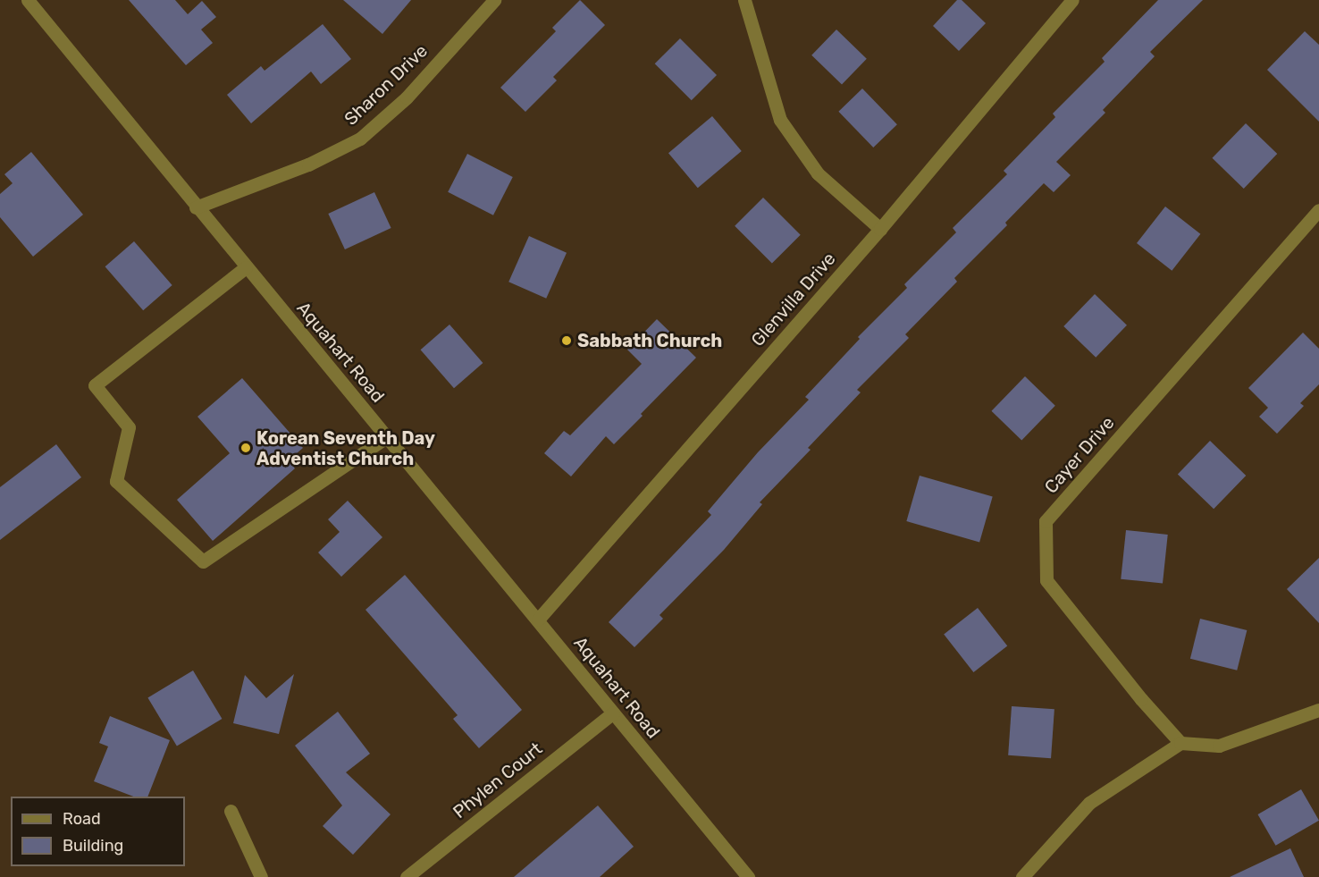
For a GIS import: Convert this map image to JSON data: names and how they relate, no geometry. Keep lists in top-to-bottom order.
{
  "streets": {
    "street": [
      "Sharon Drive",
      "Glenvilla Drive",
      "Aquahart Road",
      "Cayer Drive",
      "Phylen Court"
    ]
  },
  "crossings": [
    ["Sharon Drive", "Aquahart Road"],
    ["Glenvilla Drive", "Aquahart Road"],
    ["Aquahart Road", "Phylen Court"]
  ],
  "places": ["Sabbath Church", "Korean Seventh Day Adventist Church"],
  "legend": ["Road", "Building"]
}
